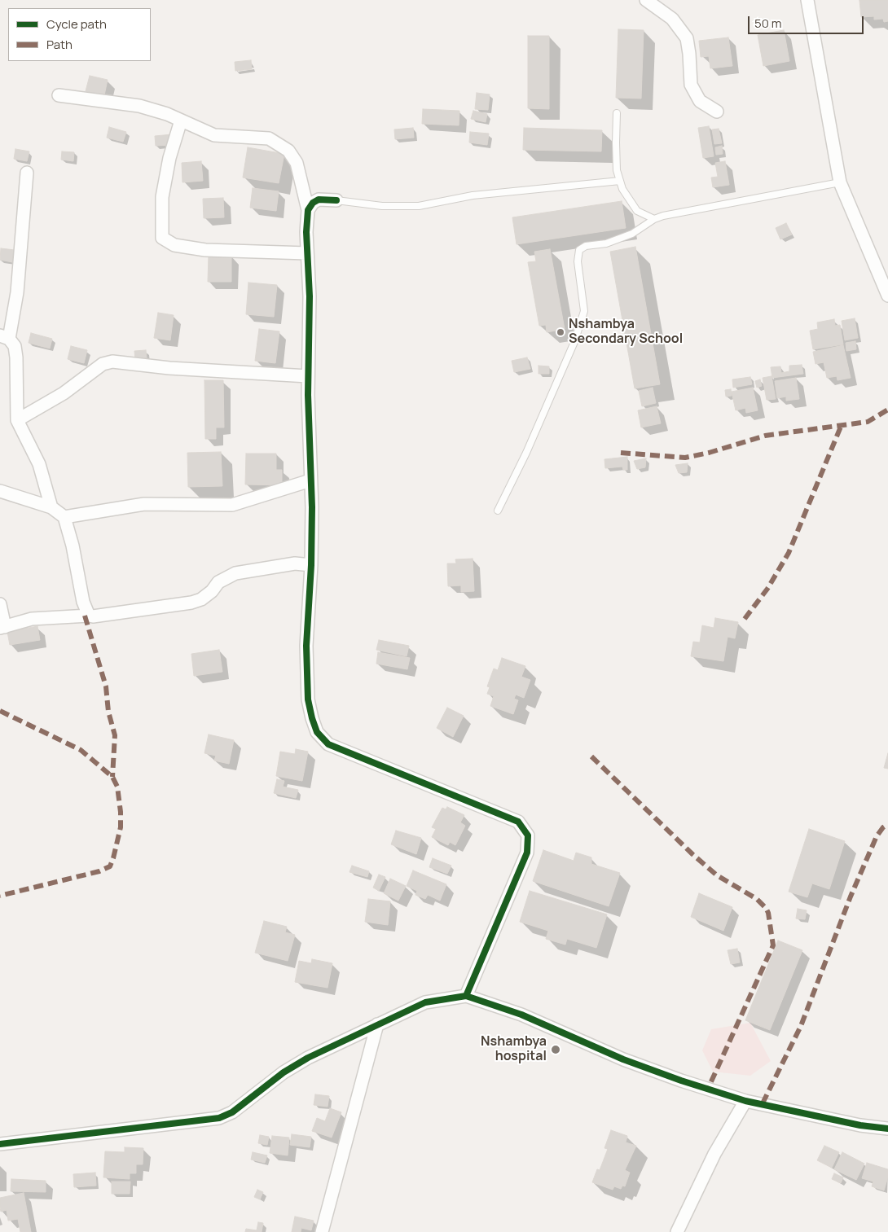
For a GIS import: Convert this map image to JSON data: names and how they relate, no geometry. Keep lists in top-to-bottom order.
{
  "places": ["Nshambya Secondary School", "Nshambya hospital"],
  "legend": ["Cycle path", "Path"],
  "scale_bar": "50 m"
}
